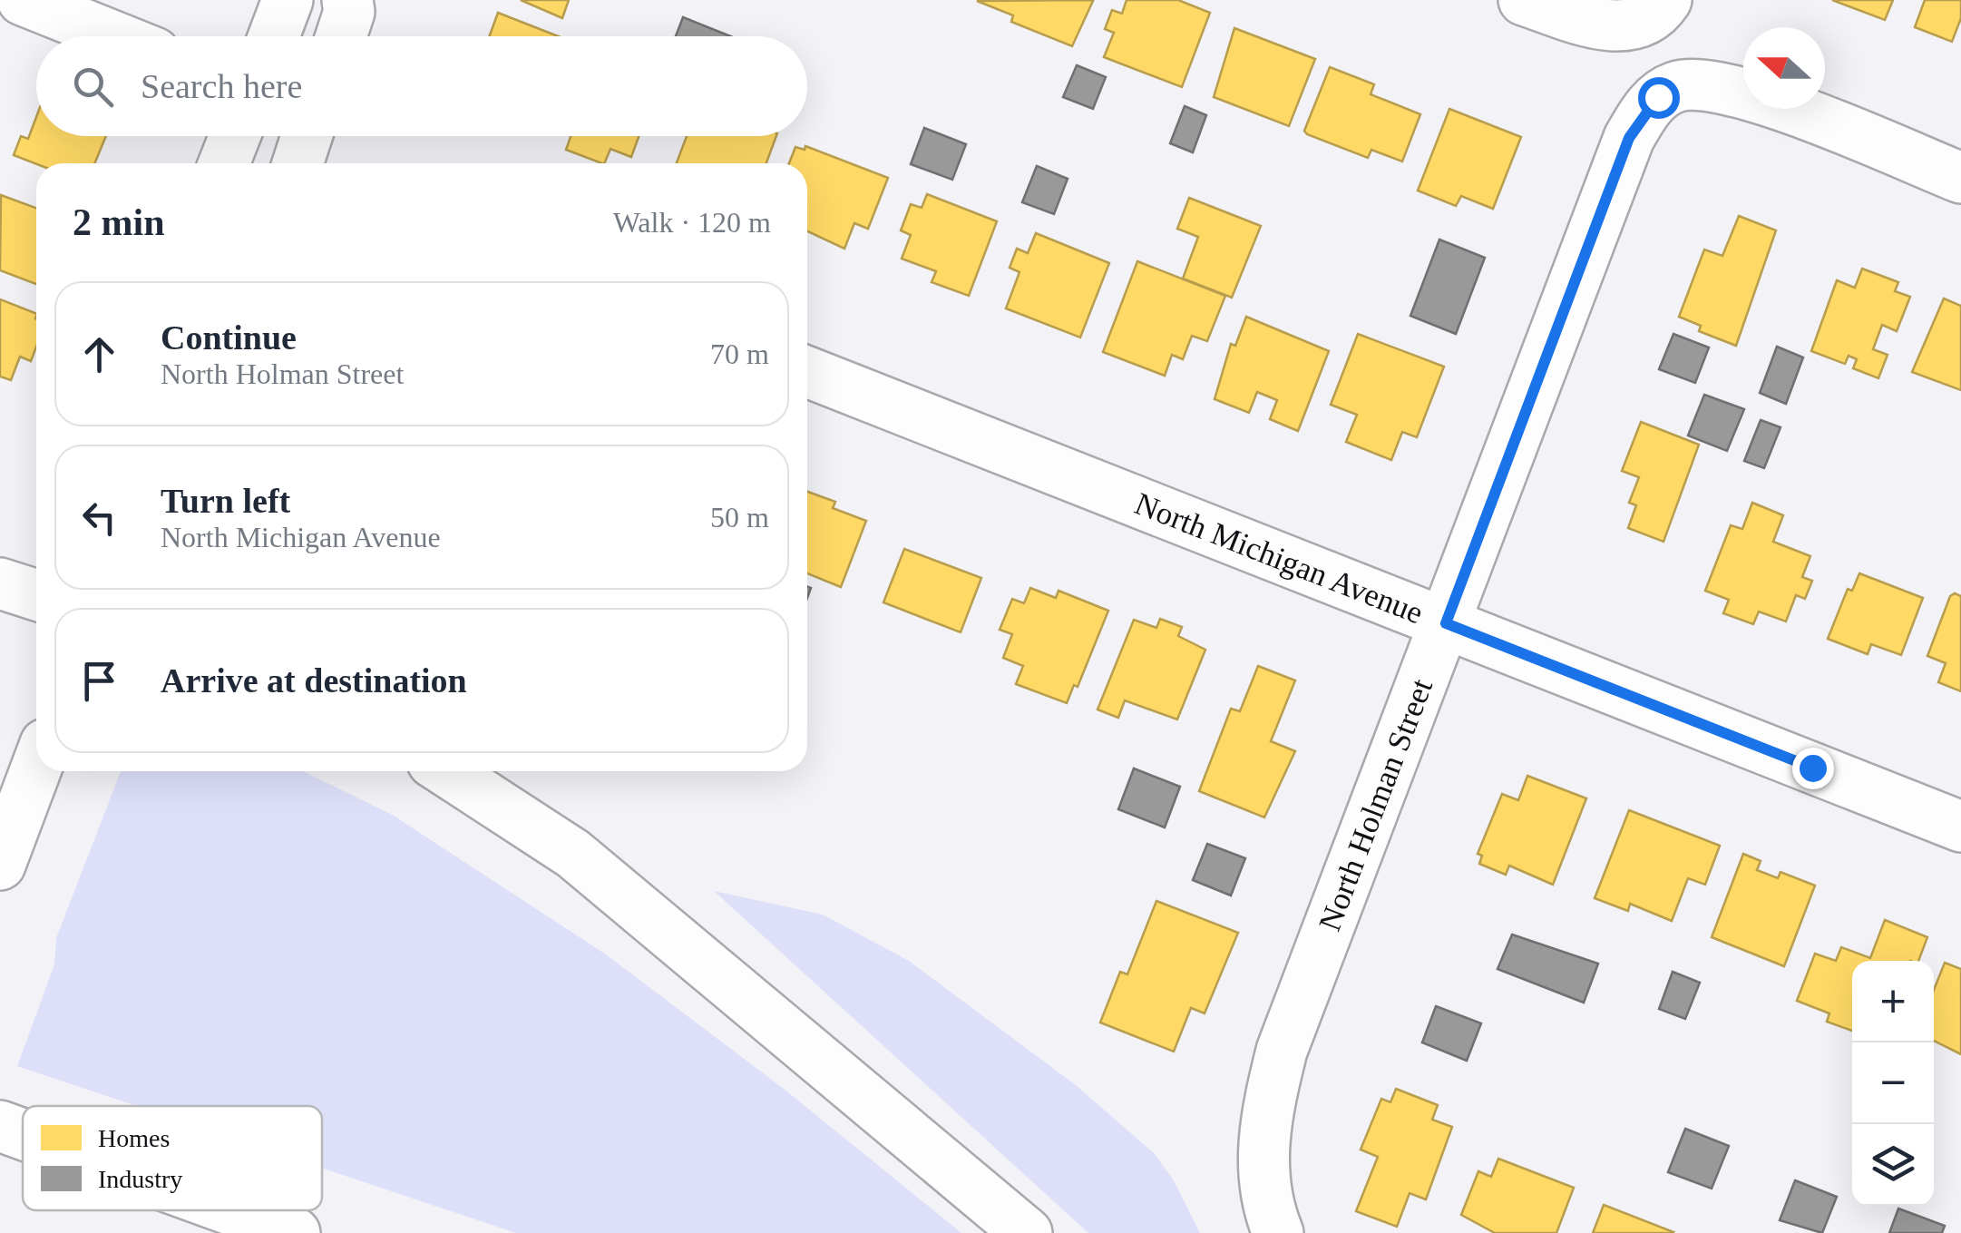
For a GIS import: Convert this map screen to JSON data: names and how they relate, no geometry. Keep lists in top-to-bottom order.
{
  "streets": {
    "main road": ["North Michigan Avenue", "North Holman Street"]
  },
  "crossings": [
    ["North Michigan Avenue", "North Holman Street"]
  ],
  "legend": ["Homes", "Industry"],
  "north": "left",
  "page": {
    "search": "Search here",
    "heading": ["2 min", "Walk · 120 m"],
    "list": [
      ["Continue", "North Holman Street", "70 m"],
      ["Turn left", "North Michigan Avenue", "50 m"],
      "Arrive at destination"
    ],
    "map_buttons": ["+", "−"]
  }
}
